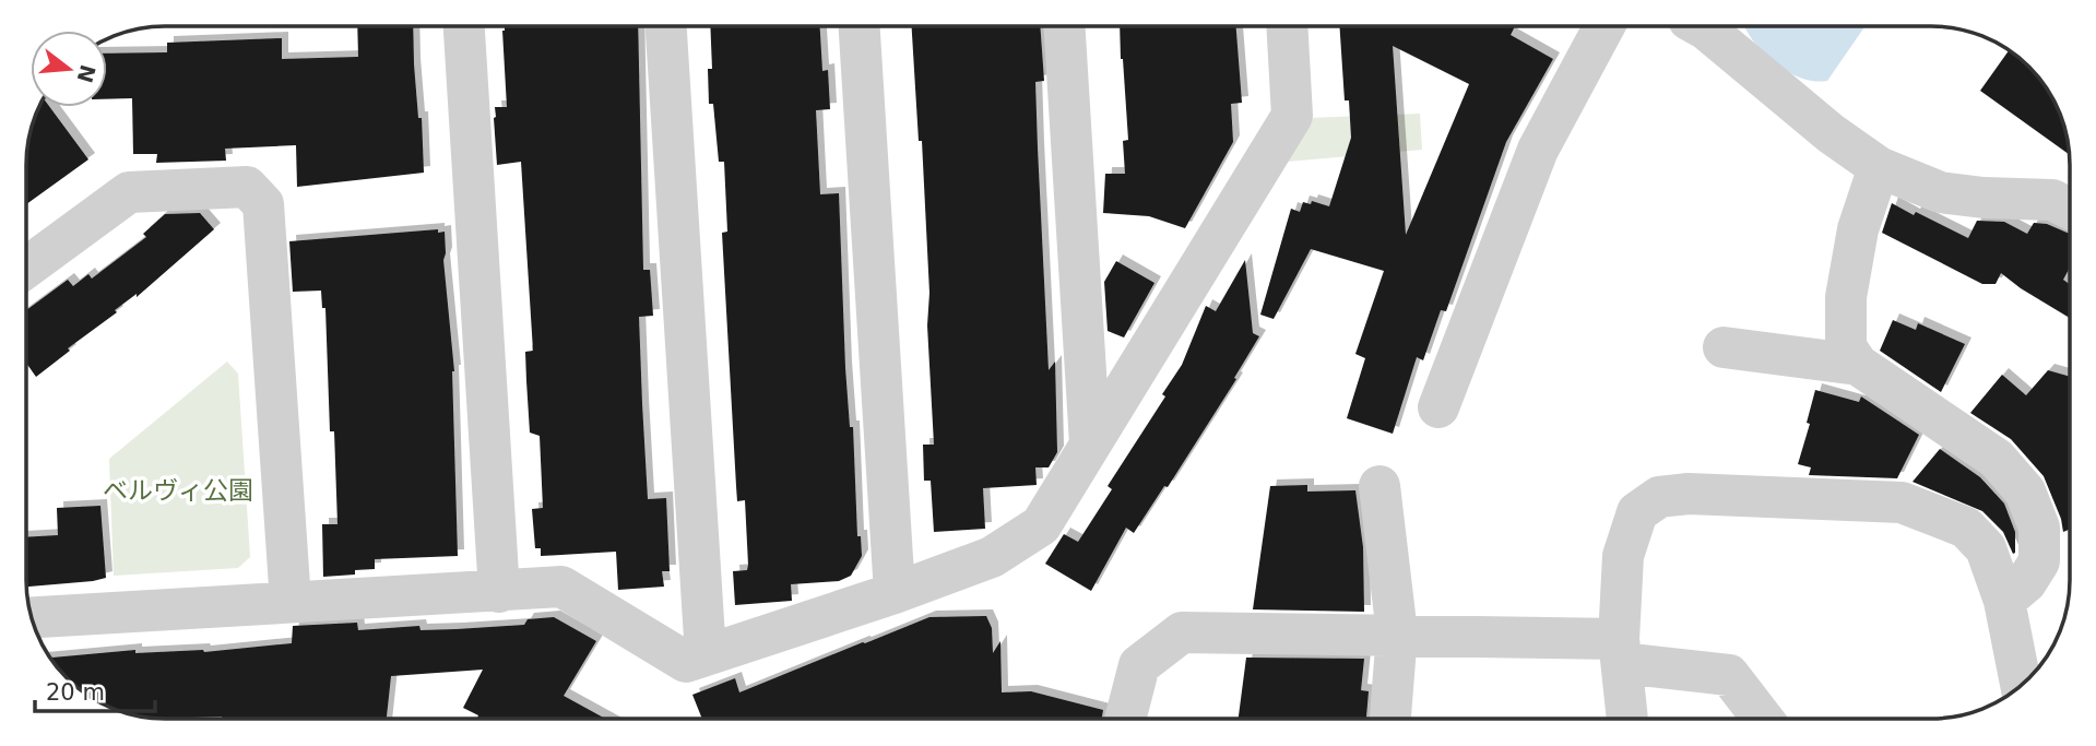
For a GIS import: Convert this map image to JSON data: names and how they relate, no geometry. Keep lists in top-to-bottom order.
{
  "parks": ["ベルヴィ公園"],
  "scale_bar": "20 m",
  "north": "right"
}
